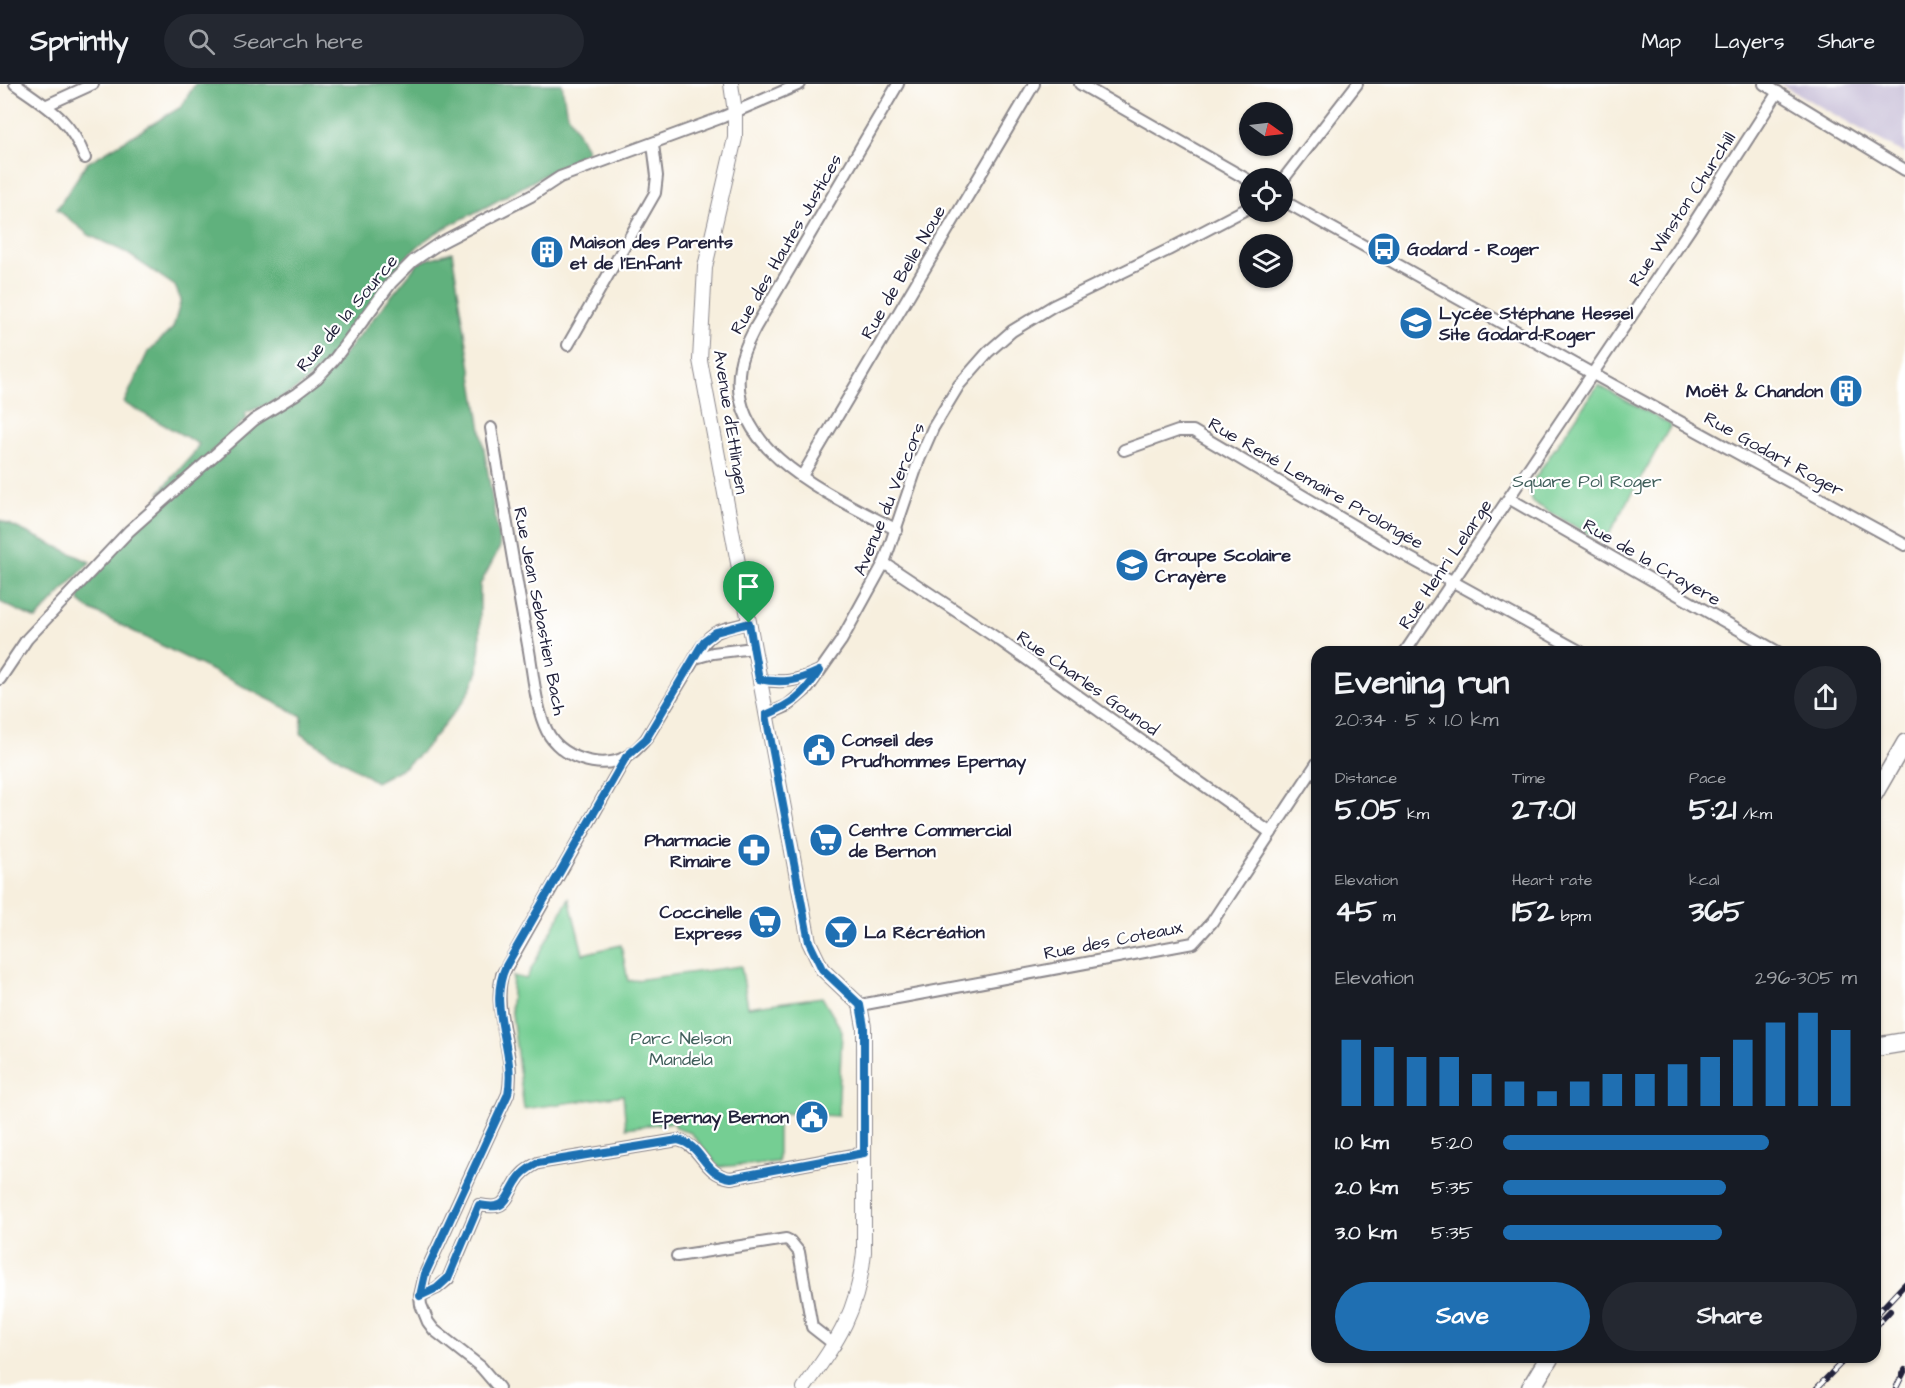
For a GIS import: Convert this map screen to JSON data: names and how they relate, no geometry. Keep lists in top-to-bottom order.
{
  "streets": {
    "street": [
      "Rue Winston Churchill",
      "Rue des Hautes Justices",
      "Rue de Belle Noue",
      "Rue de la Source",
      "Avenue d'Ettlingen",
      "Rue Godart Roger",
      "Rue René Lemaire Prolongée",
      "Avenue du Vercors",
      "Rue de la Crayere",
      "Rue Henri Lelarge",
      "Rue Jean Sebastien Bach",
      "Rue Charles Gounod",
      "Rue des Coteaux"
    ]
  },
  "crossings": [
    ["Rue Winston Churchill", "Rue Godart Roger"],
    ["Rue Winston Churchill", "Rue Henri Lelarge"],
    ["Rue des Hautes Justices", "Rue de Belle Noue"],
    ["Rue des Hautes Justices", "Avenue du Vercors"],
    ["Rue de la Source", "Avenue d'Ettlingen"],
    ["Avenue d'Ettlingen", "Avenue du Vercors"],
    ["Avenue d'Ettlingen", "Rue des Coteaux"],
    ["Rue Godart Roger", "Rue Henri Lelarge"],
    ["Rue René Lemaire Prolongée", "Rue Henri Lelarge"],
    ["Avenue du Vercors", "Rue Charles Gounod"],
    ["Rue de la Crayere", "Rue Henri Lelarge"],
    ["Rue Charles Gounod", "Rue des Coteaux"]
  ],
  "parks": ["Square Pol Roger", "Parc Nelson Mandela"],
  "places": {
    "bus stop": ["Godard - Roger"],
    "building": ["Maison des Parents et de l'Enfant", "Moёt & Chandon"],
    "school or university": ["Lycée Stéphane Hessel Site Godard-Roger", "Groupe Scolaire Crayère"],
    "public building": ["Conseil des Prud’hommes Epernay", "Epernay Bernon"],
    "supermarket": ["Centre Commercial de Bernon", "Coccinelle Express"],
    "pharmacy": ["Pharmacie Rimaire"],
    "bar": ["La Récréation"]
  },
  "north": "right",
  "page": {
    "header": "Sprintly",
    "search": "Search here",
    "nav": ["Map", "Layers", "Share"],
    "heading": ["Evening run", "20:34 · 5 × 1.0 km"],
    "stats": [
      ["Distance", "5.05 km"],
      ["Time", "27:01"],
      ["Pace", "5:21 /km"],
      ["Elevation", "45 m"],
      ["Heart rate", "152 bpm"],
      ["kcal", "365"]
    ],
    "chart": ["Elevation", "296–305 m"],
    "list": [
      {
        "name": "1.0 km",
        "note": "5:20"
      },
      {
        "name": "2.0 km",
        "note": "5:35"
      },
      {
        "name": "3.0 km",
        "note": "5:35"
      }
    ],
    "buttons": ["Save", "Share"]
  }
}
